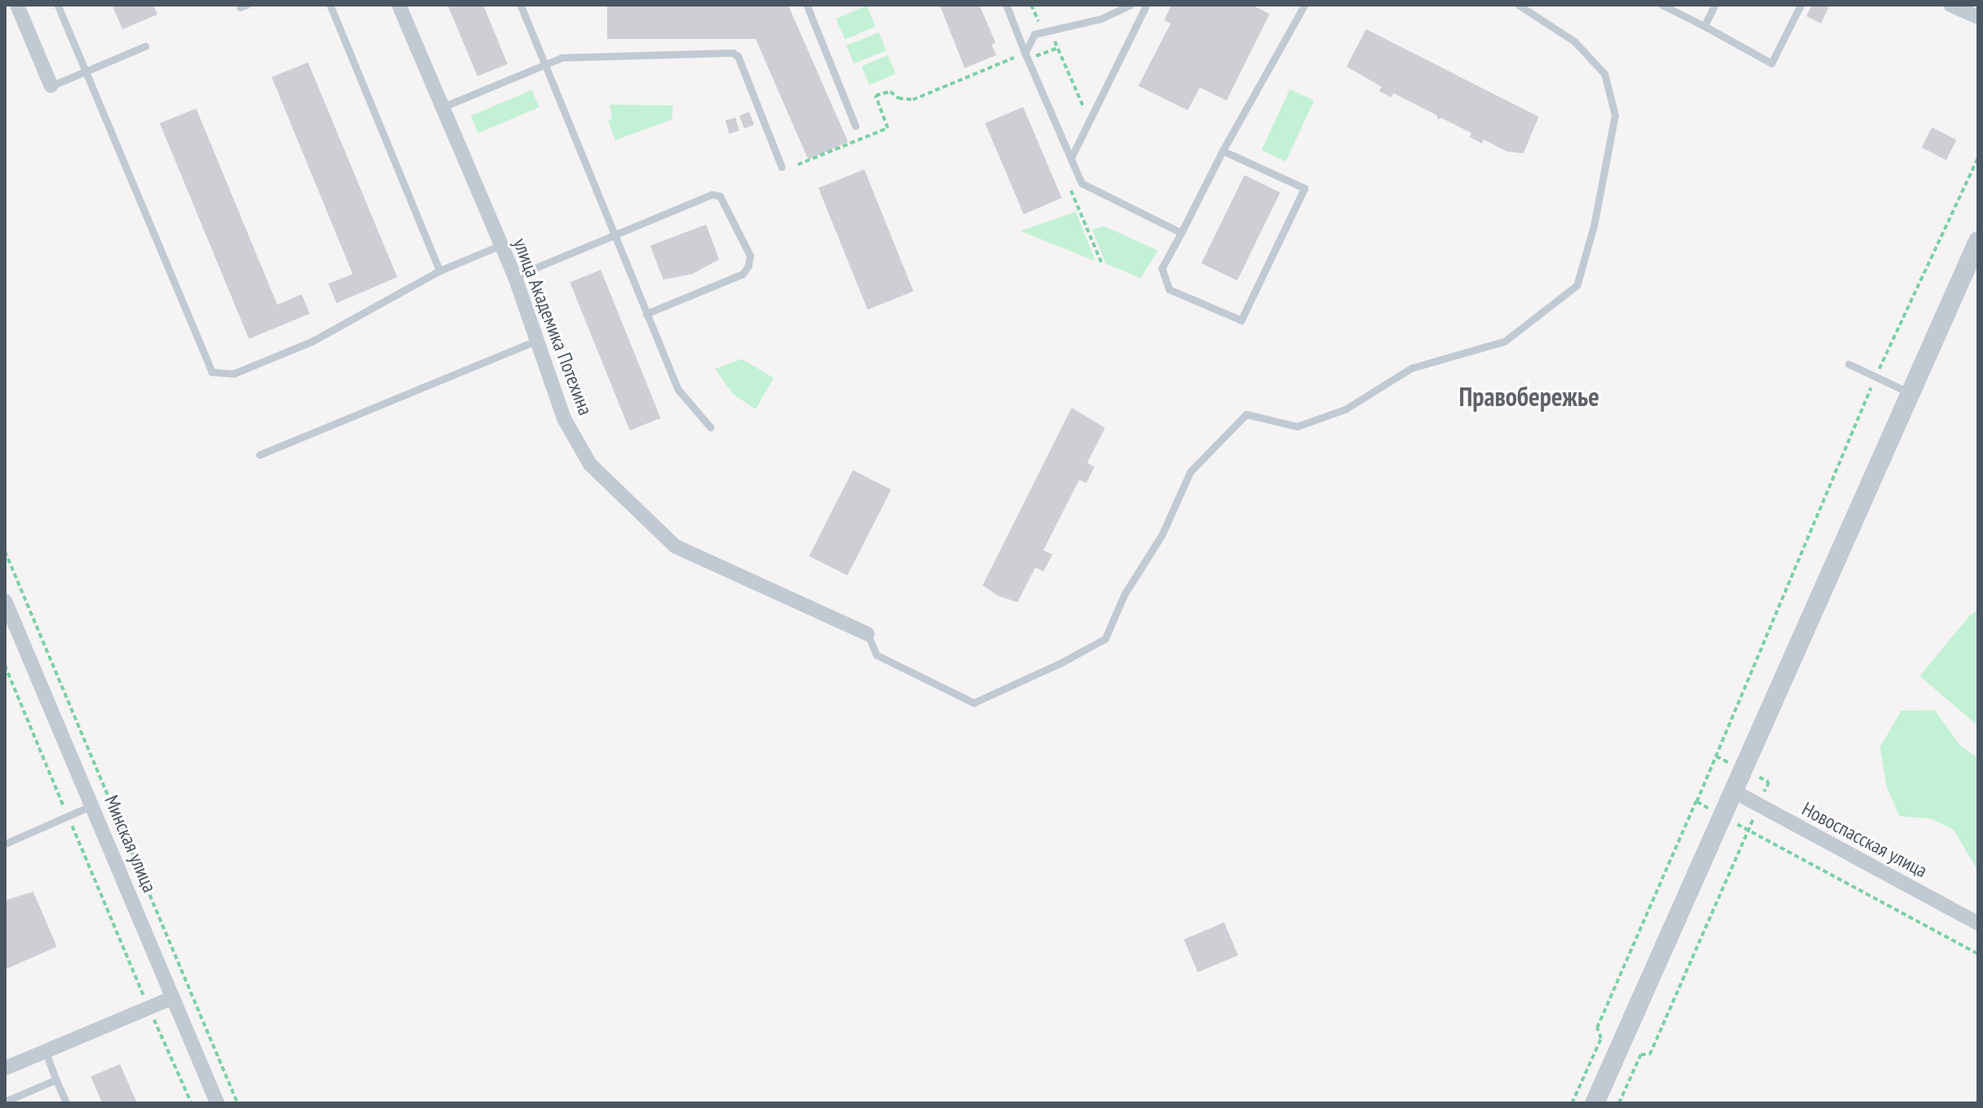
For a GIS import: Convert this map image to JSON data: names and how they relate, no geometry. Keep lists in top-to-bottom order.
{
  "streets": {
    "street": ["улица Академика Потехина", "Новоспасская улица", "Минская улица"]
  },
  "districts": ["Правобережье"]
}
